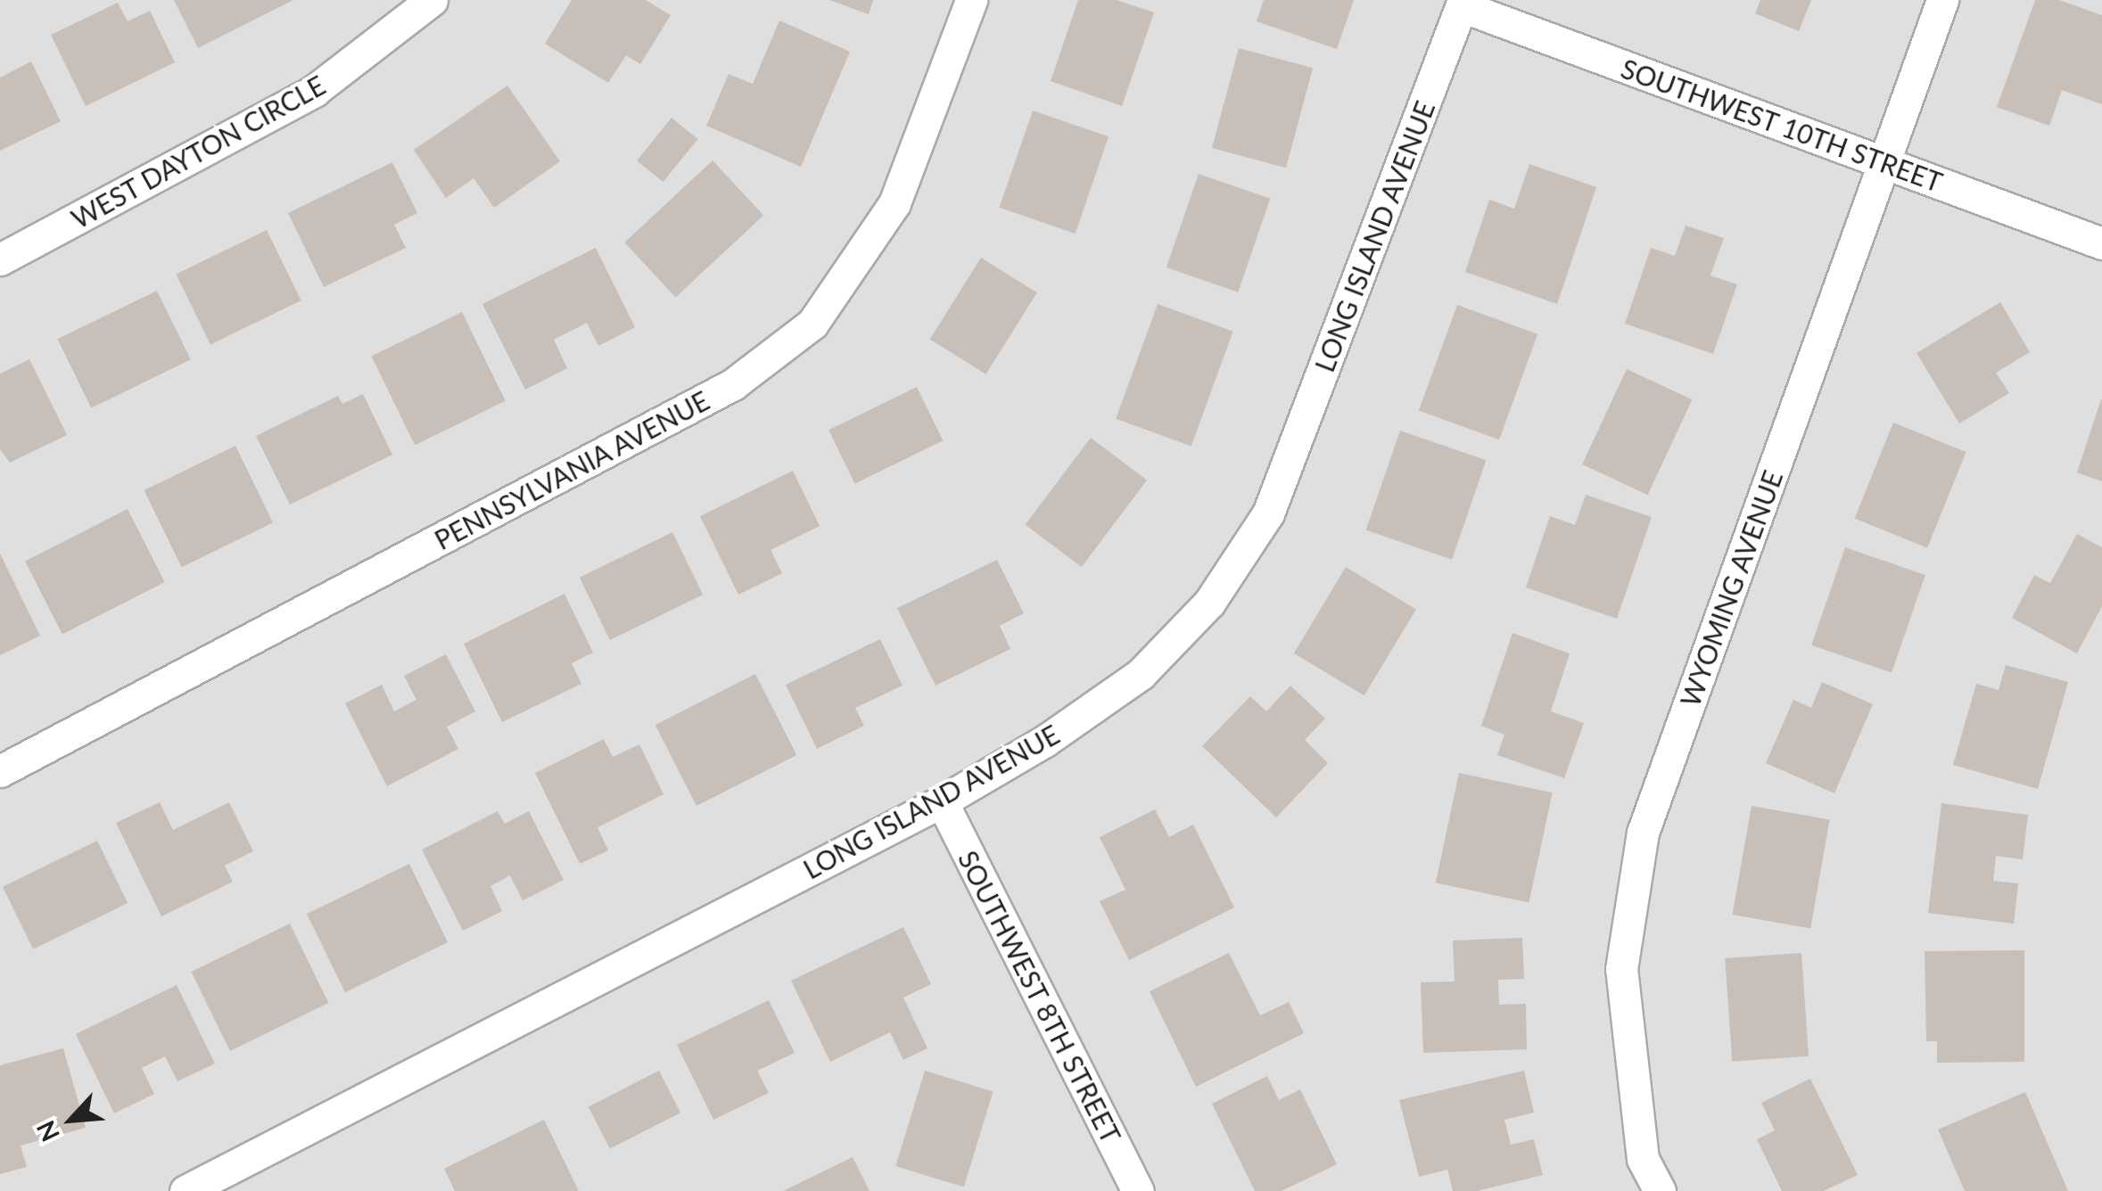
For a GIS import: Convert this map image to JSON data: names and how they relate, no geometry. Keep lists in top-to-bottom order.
{
  "streets": {
    "street": [
      "SOUTHWEST 10TH STREET",
      "WEST DAYTON CIRCLE",
      "LONG ISLAND AVENUE",
      "PENNSYLVANIA AVENUE",
      "WYOMING AVENUE",
      "SOUTHWEST 8TH STREET"
    ]
  },
  "crossings": [
    ["SOUTHWEST 10TH STREET", "LONG ISLAND AVENUE"],
    ["SOUTHWEST 10TH STREET", "WYOMING AVENUE"],
    ["LONG ISLAND AVENUE", "SOUTHWEST 8TH STREET"]
  ],
  "north": "bottom left"
}
